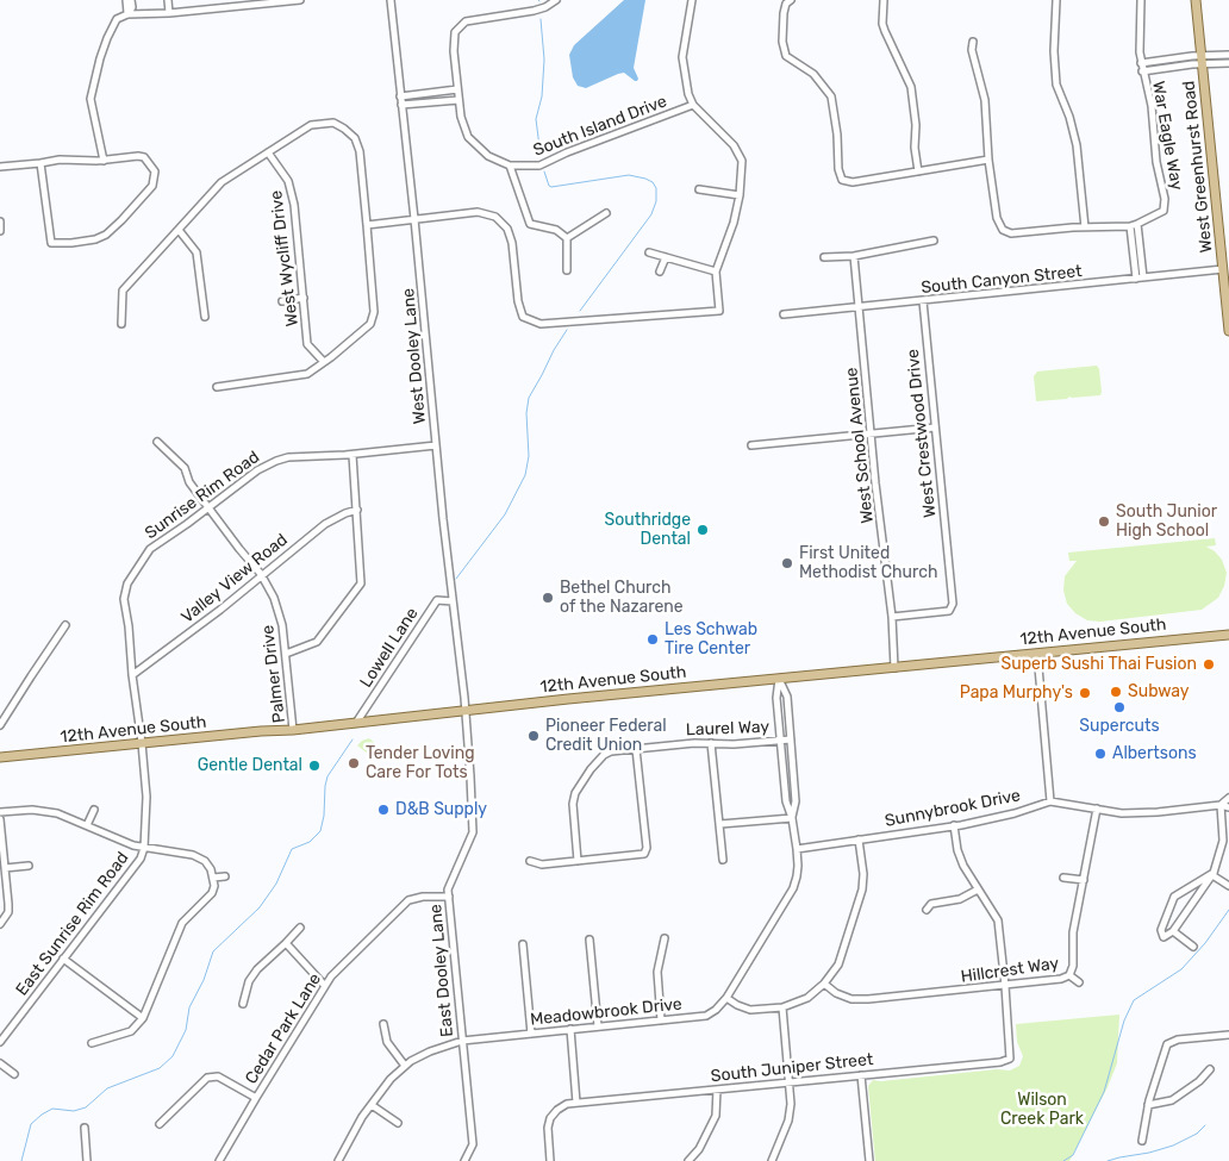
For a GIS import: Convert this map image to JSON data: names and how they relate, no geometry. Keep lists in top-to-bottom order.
{
  "streets": {
    "main road": ["West Greenhurst Road", "12th Avenue South"],
    "street": [
      "South Island Drive",
      "War Eagle Way",
      "West Wycliff Drive",
      "South Canyon Street",
      "West Dooley Lane",
      "West Crestwood Drive",
      "West School Avenue",
      "Sunrise Rim Road",
      "Valley View Road",
      "Lowell Lane",
      "Palmer Drive",
      "Laurel Way",
      "Sunnybrook Drive",
      "East Sunrise Rim Road",
      "East Dooley Lane",
      "Hillcrest Way",
      "Meadowbrook Drive",
      "Cedar Park Lane",
      "South Juniper Street"
    ]
  },
  "crossings": [
    ["War Eagle Way", "West Greenhurst Road"],
    ["West Greenhurst Road", "South Canyon Street"],
    ["South Canyon Street", "West Crestwood Drive"],
    ["South Canyon Street", "West School Avenue"],
    ["West Dooley Lane", "Sunrise Rim Road"],
    ["West Dooley Lane", "12th Avenue South"],
    ["West Dooley Lane", "Lowell Lane"],
    ["West Dooley Lane", "East Dooley Lane"],
    ["West Crestwood Drive", "West School Avenue"],
    ["West School Avenue", "12th Avenue South"],
    ["Sunrise Rim Road", "Valley View Road"],
    ["Sunrise Rim Road", "12th Avenue South"],
    ["Sunrise Rim Road", "Palmer Drive"],
    ["Sunrise Rim Road", "East Sunrise Rim Road"],
    ["Valley View Road", "Palmer Drive"],
    ["12th Avenue South", "Lowell Lane"],
    ["12th Avenue South", "Palmer Drive"],
    ["12th Avenue South", "East Sunrise Rim Road"],
    ["12th Avenue South", "East Dooley Lane"],
    ["12th Avenue South", "Meadowbrook Drive"],
    ["Laurel Way", "Meadowbrook Drive"],
    ["Sunnybrook Drive", "Hillcrest Way"],
    ["Sunnybrook Drive", "Meadowbrook Drive"],
    ["East Dooley Lane", "Meadowbrook Drive"],
    ["East Dooley Lane", "Cedar Park Lane"],
    ["Hillcrest Way", "South Juniper Street"]
  ],
  "parks": ["Wilson Creek Park"],
  "places": [
    "South Junior High School",
    "Southridge Dental",
    "First United Methodist Church",
    "Bethel Church of the Nazarene",
    "Les Schwab Tire Center",
    "Superb Sushi Thai Fusion",
    "Subway",
    "Papa Murphy's",
    "Supercuts",
    "Pioneer Federal Credit Union",
    "Albertsons",
    "Tender Loving Care For Tots",
    "Gentle Dental",
    "D&B Supply"
  ]
}
